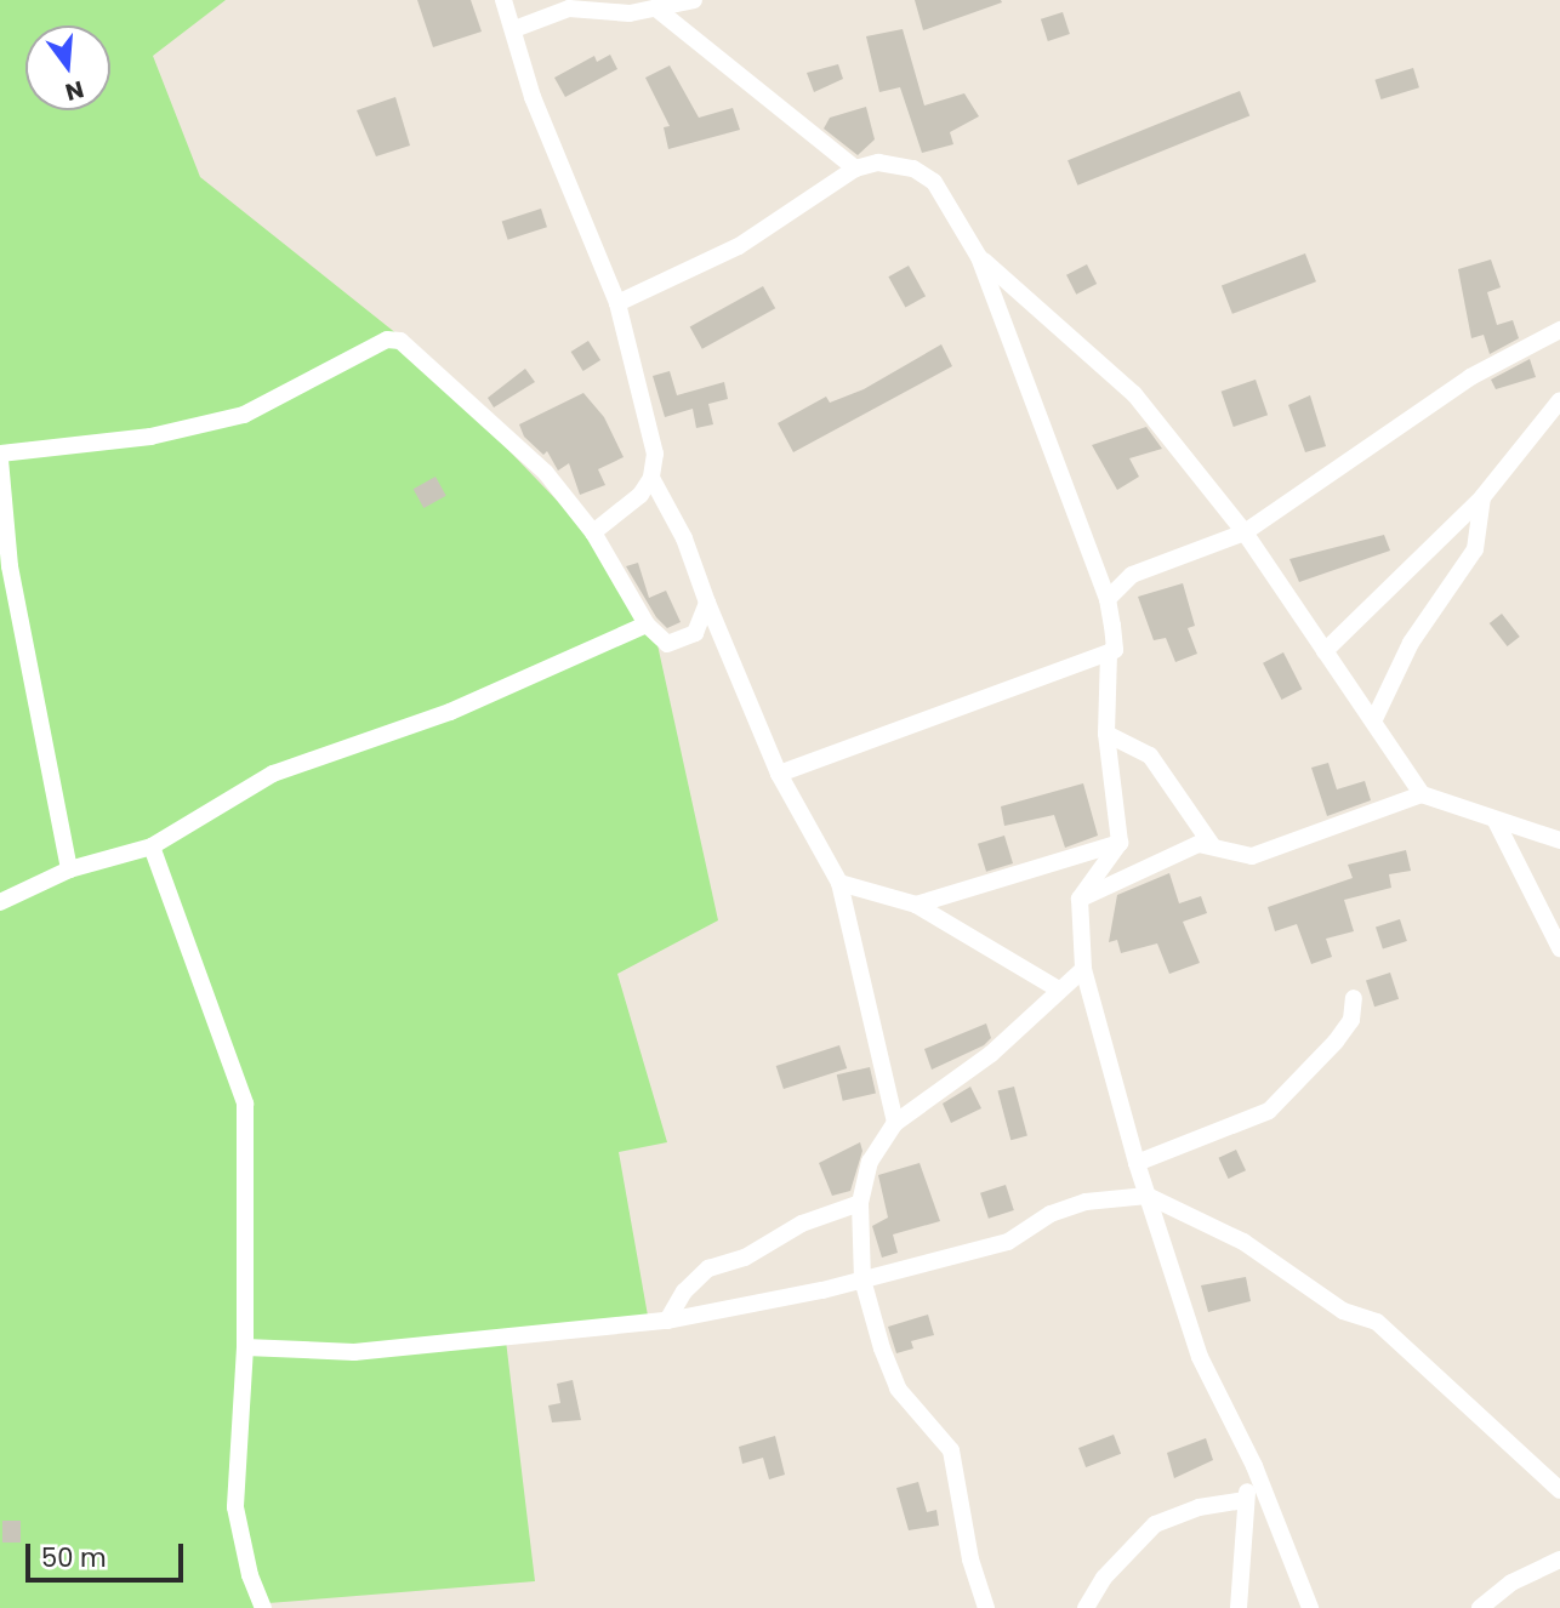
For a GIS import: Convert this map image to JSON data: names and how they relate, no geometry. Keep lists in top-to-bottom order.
{
  "scale_bar": "50 m",
  "north": "bottom"
}
